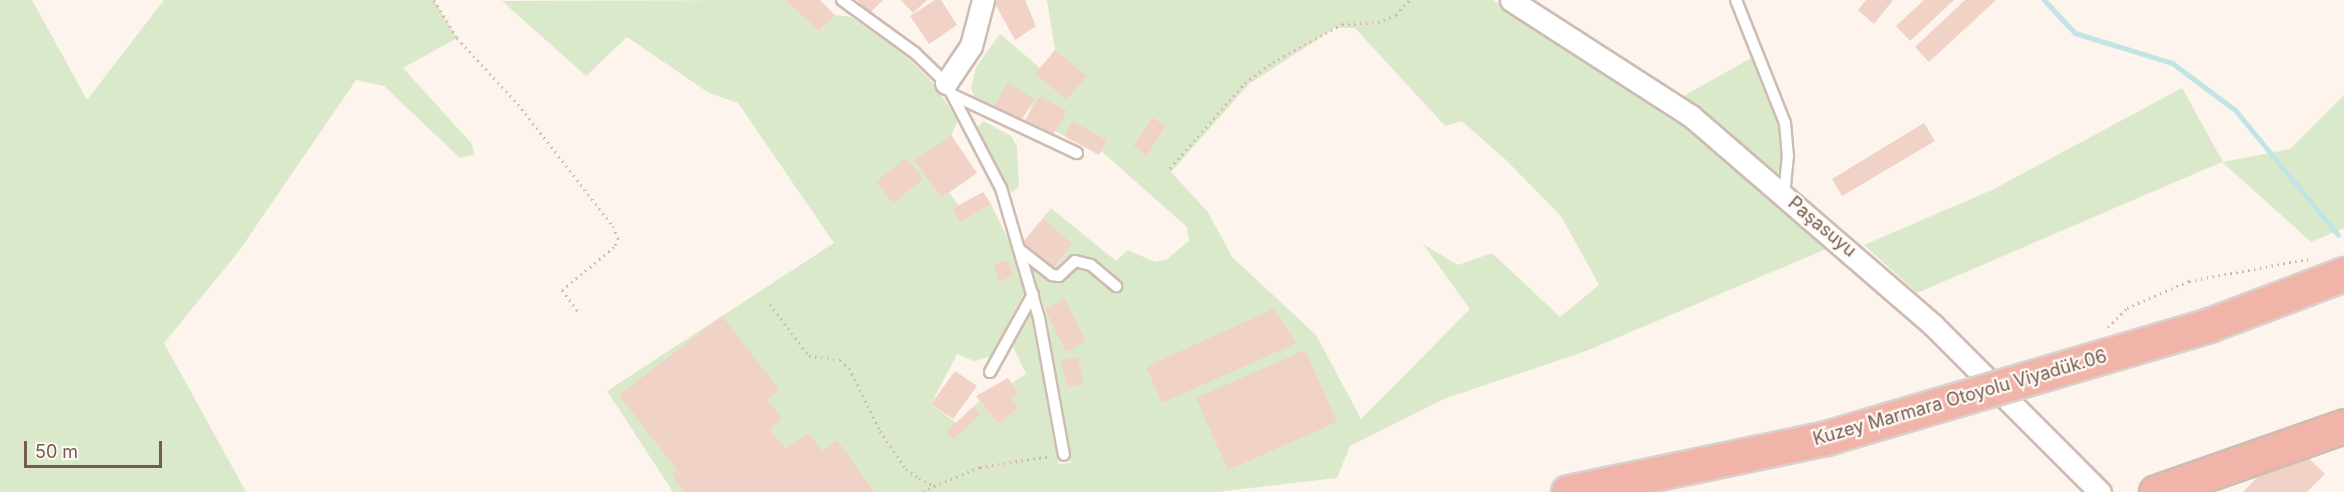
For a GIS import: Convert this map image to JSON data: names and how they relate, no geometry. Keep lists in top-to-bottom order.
{
  "streets": {
    "highway": ["Kuzey Marmara Otoyolu Viyadük.06"],
    "street": ["Paşasuyu"]
  },
  "scale_bar": "50 m"
}
